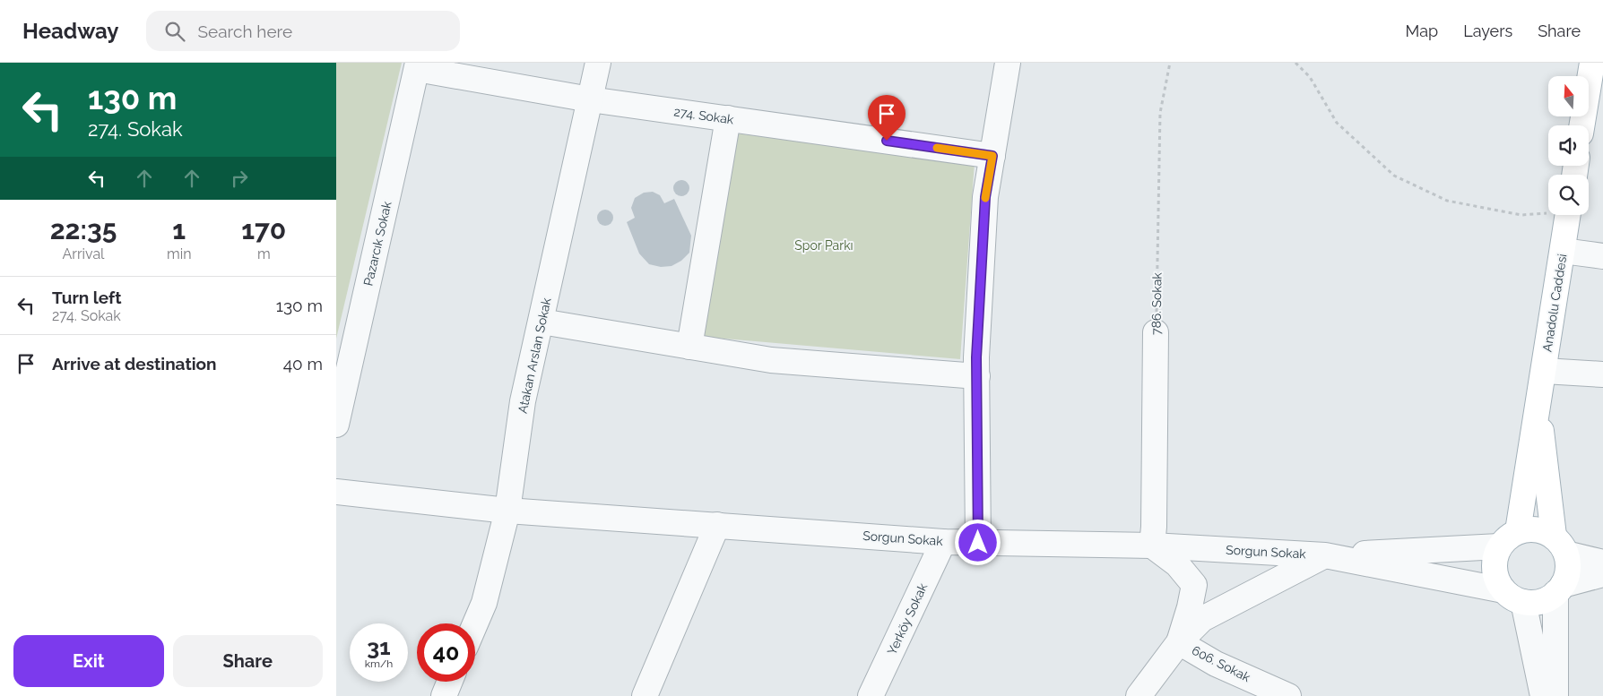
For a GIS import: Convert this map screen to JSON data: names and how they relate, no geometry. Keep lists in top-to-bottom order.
{
  "streets": {
    "main road": ["Anadolu Caddesi"],
    "street": [
      "274. Sokak",
      "Pazarcık Sokak",
      "786. Sokak",
      "Atakan Arslan Sokak",
      "Sorgun Sokak",
      "Yerköy Sokak",
      "606. Sokak"
    ]
  },
  "crossings": [
    ["274. Sokak", "Pazarcık Sokak"],
    ["274. Sokak", "Atakan Arslan Sokak"],
    ["786. Sokak", "Sorgun Sokak"],
    ["Atakan Arslan Sokak", "Sorgun Sokak"],
    ["Sorgun Sokak", "Yerköy Sokak"]
  ],
  "parks": ["Spor Parkı"],
  "north": "top",
  "page": {
    "header": "Headway",
    "search": "Search here",
    "nav": ["Map", "Layers", "Share"],
    "turn": ["130 m", "274. Sokak"],
    "eta": [
      "22:35",
      "Arrival",
      "1",
      "min",
      "170",
      "m"
    ],
    "list": [
      {
        "name": "Turn left",
        "note": "274. Sokak",
        "value": "130 m"
      },
      {
        "name": "Arrive at destination",
        "value": "40 m"
      }
    ],
    "speed": "31 km/h",
    "limit": "40",
    "buttons": ["Exit", "Share"]
  }
}
